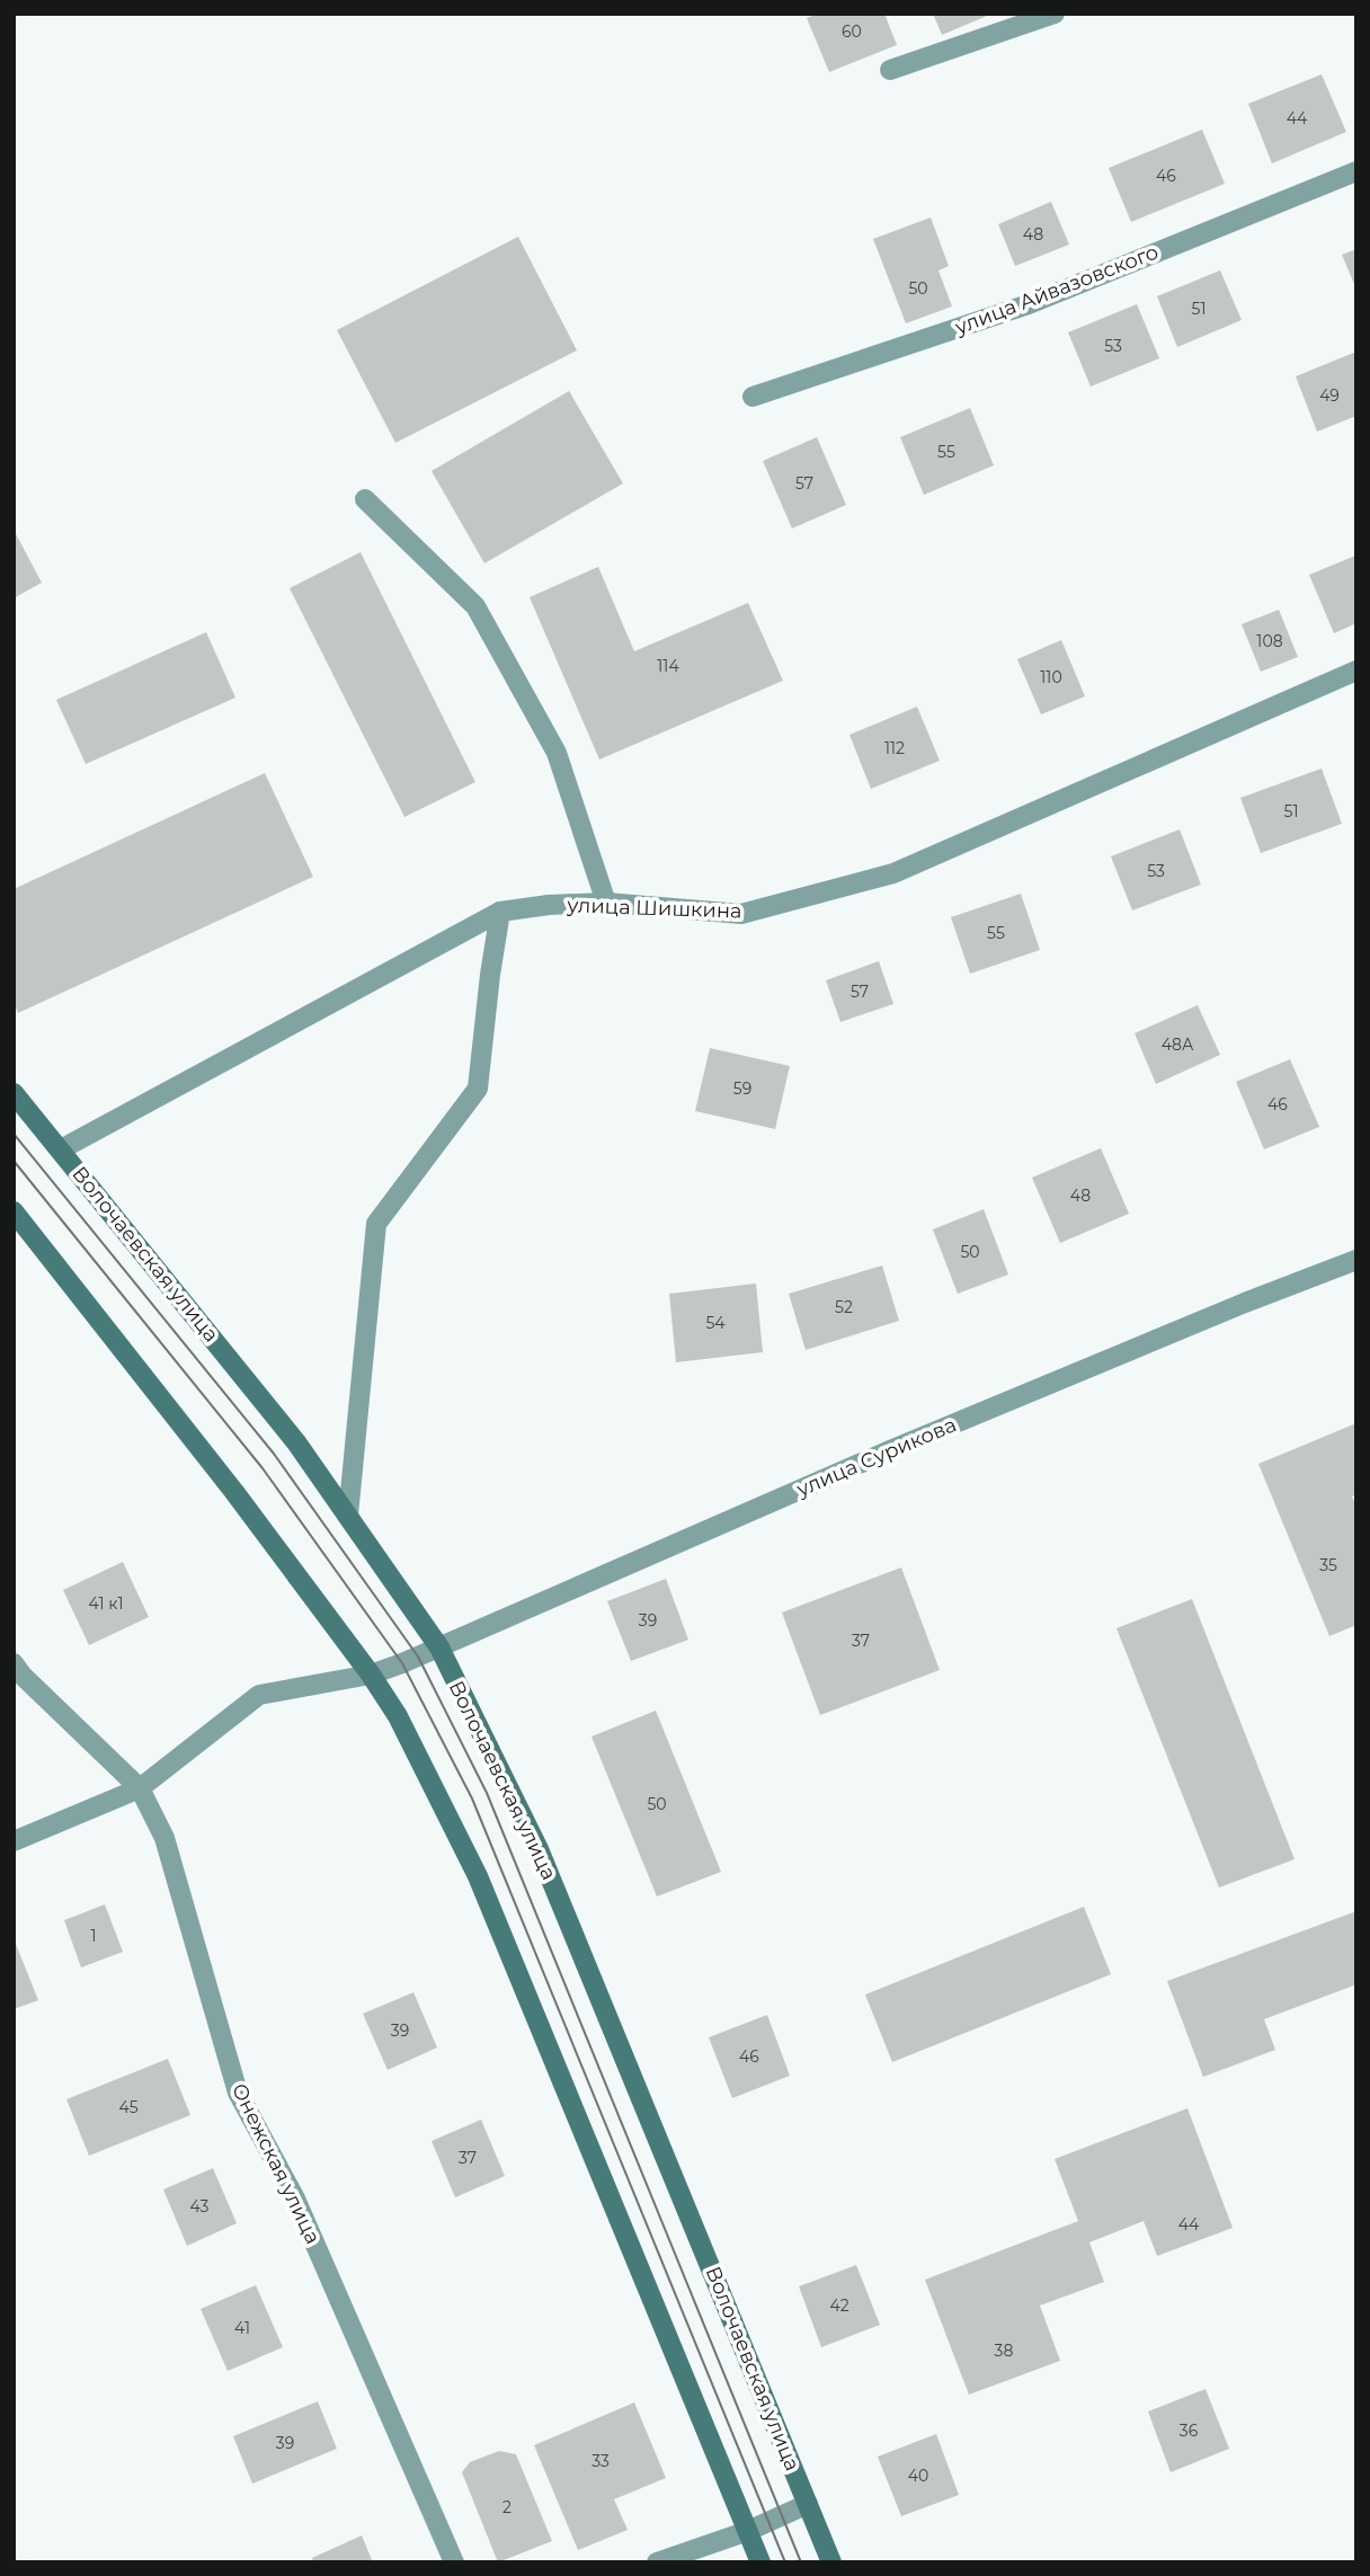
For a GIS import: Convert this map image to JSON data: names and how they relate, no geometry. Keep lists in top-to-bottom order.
{
  "streets": {
    "main road": ["Волочаевская улица"],
    "street": [
      "улица Айвазовского",
      "улица Шишкина",
      "улица Сурикова",
      "Онежская улица"
    ]
  },
  "crossings": [
    ["улица Шишкина", "Волочаевская улица"],
    ["Волочаевская улица", "улица Сурикова"],
    ["улица Сурикова", "Онежская улица"]
  ],
  "house_numbers": [
    "60",
    "44",
    "46",
    "48",
    "50",
    "51",
    "53",
    "49",
    "55",
    "57",
    "108",
    "114",
    "110",
    "112",
    "51",
    "53",
    "55",
    "57",
    "48А",
    "59",
    "46",
    "48",
    "50",
    "52",
    "54",
    "35",
    "41 к1",
    "39",
    "37",
    "50",
    "1",
    "39",
    "46",
    "45",
    "37",
    "43",
    "44",
    "42",
    "41",
    "38",
    "36",
    "39",
    "33",
    "40",
    "2"
  ]
}
